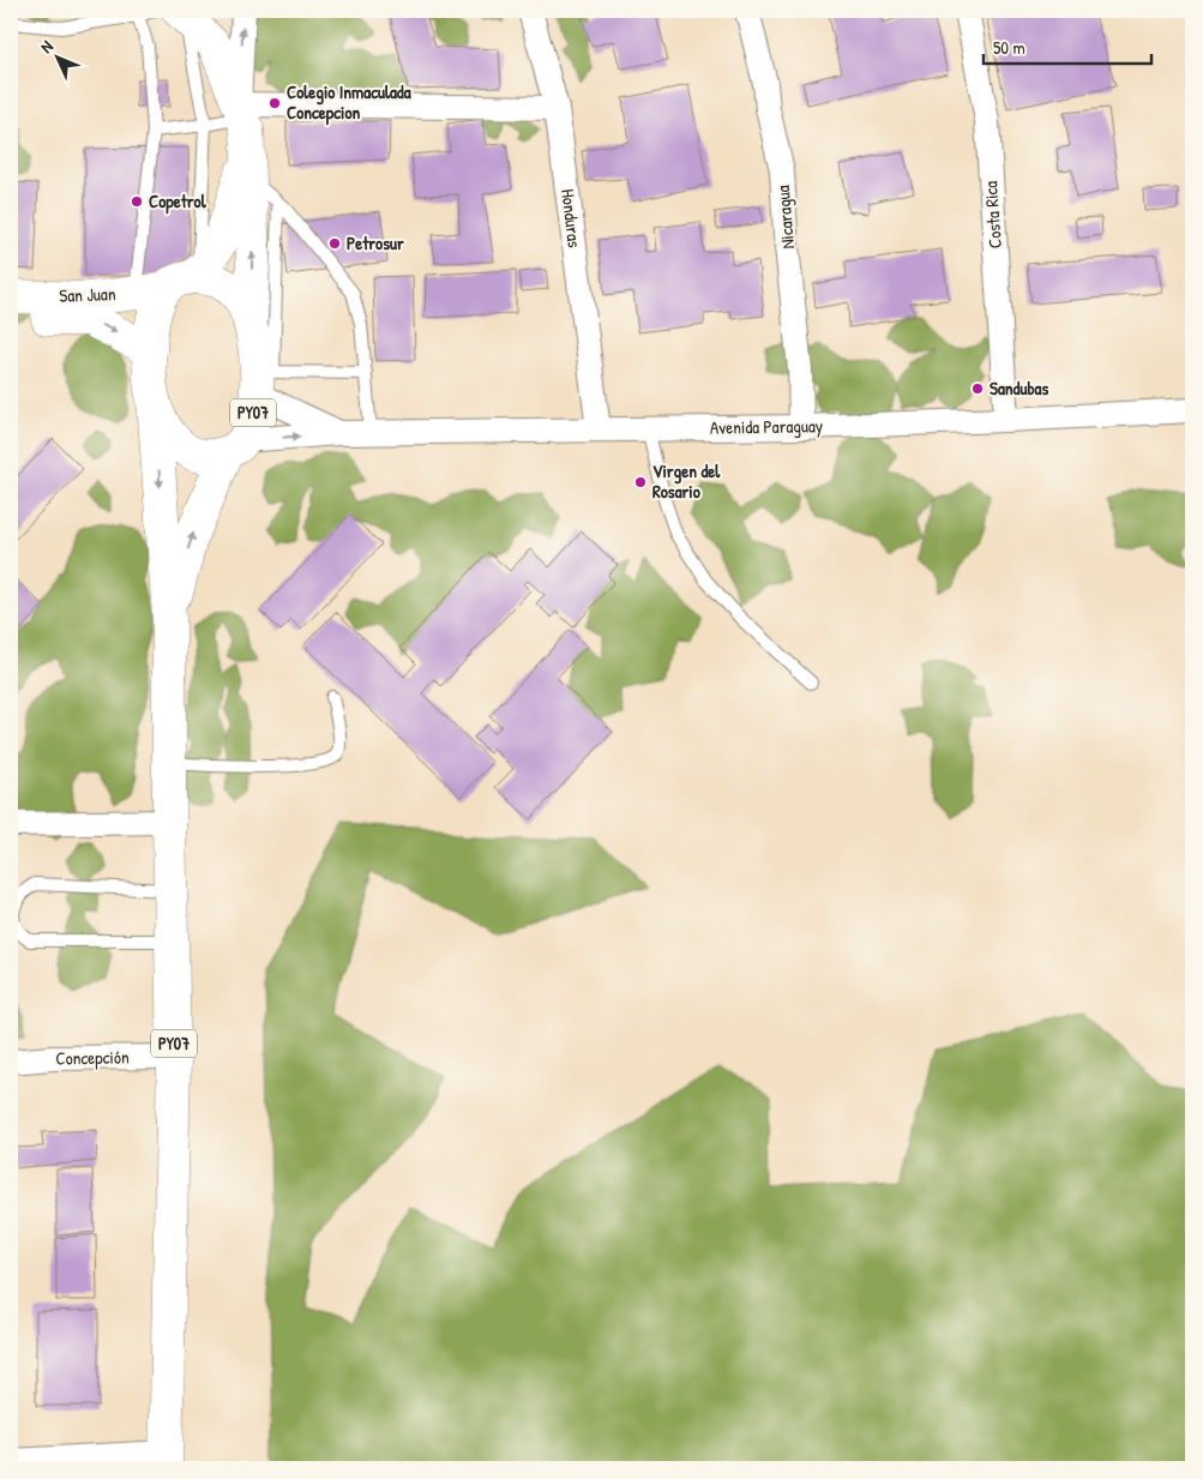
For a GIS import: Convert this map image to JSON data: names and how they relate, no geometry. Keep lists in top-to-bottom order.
{
  "streets": {
    "main road": ["San Juan", "PY07"],
    "street": [
      "Costa Rica",
      "Nicaragua",
      "Honduras",
      "Avenida Paraguay",
      "Concepción"
    ]
  },
  "crossings": [
    ["Costa Rica", "Avenida Paraguay"],
    ["Nicaragua", "Avenida Paraguay"],
    ["Honduras", "Avenida Paraguay"],
    ["San Juan", "PY07"],
    ["San Juan", "Avenida Paraguay"],
    ["PY07", "Avenida Paraguay"],
    ["PY07", "Concepción"]
  ],
  "places": [
    "Colegio Inmaculada Concepcion",
    "Copetrol",
    "Petrosur",
    "Sandubas",
    "Virgen del Rosario"
  ],
  "scale_bar": "50 m",
  "north": "top left"
}
